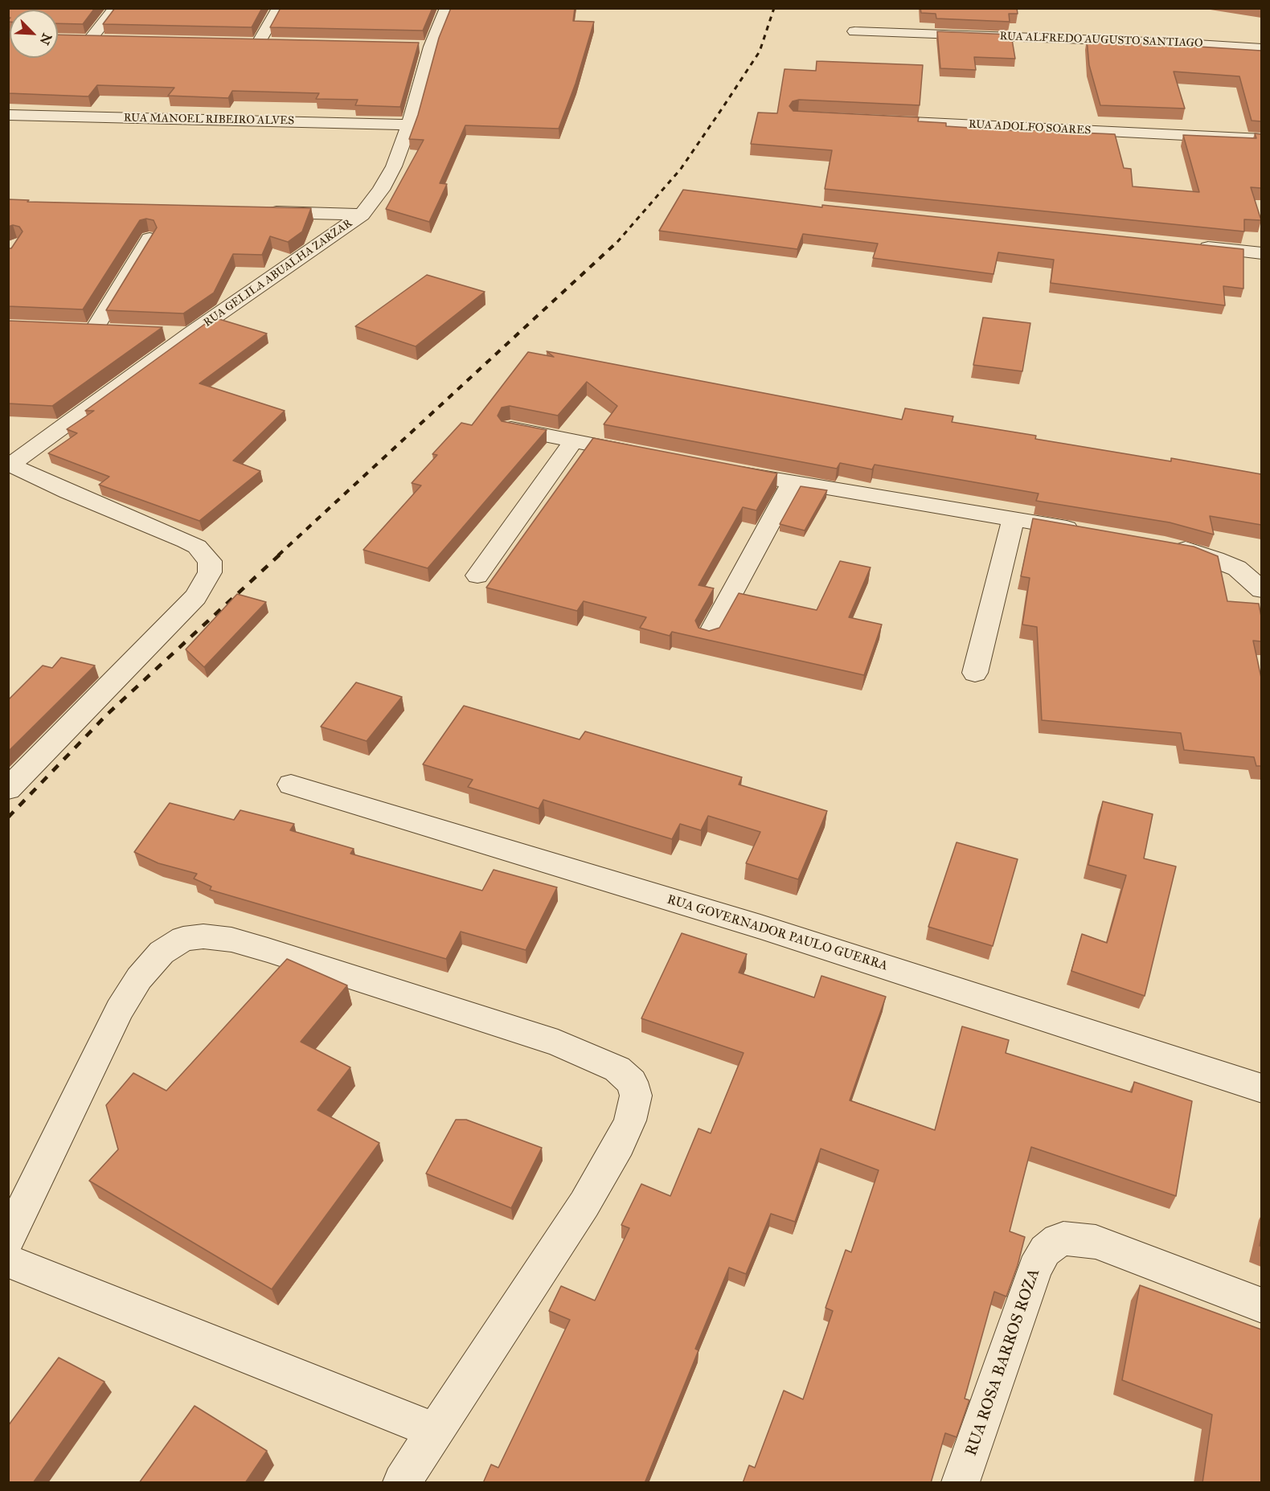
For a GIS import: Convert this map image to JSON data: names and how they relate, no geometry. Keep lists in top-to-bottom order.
{
  "streets": {
    "street": [
      "RUA ALFREDO AUGUSTO SANTIAGO",
      "RUA MANOEL RIBEIRO ALVES",
      "RUA ADOLFO SOARES",
      "RUA GELILA ABUALHA ZARZAR",
      "RUA GOVERNADOR PAULO GUERRA",
      "RUA ROSA BARROS ROZA"
    ]
  },
  "crossings": [
    ["RUA MANOEL RIBEIRO ALVES", "RUA GELILA ABUALHA ZARZAR"]
  ],
  "north": "bottom right"
}
